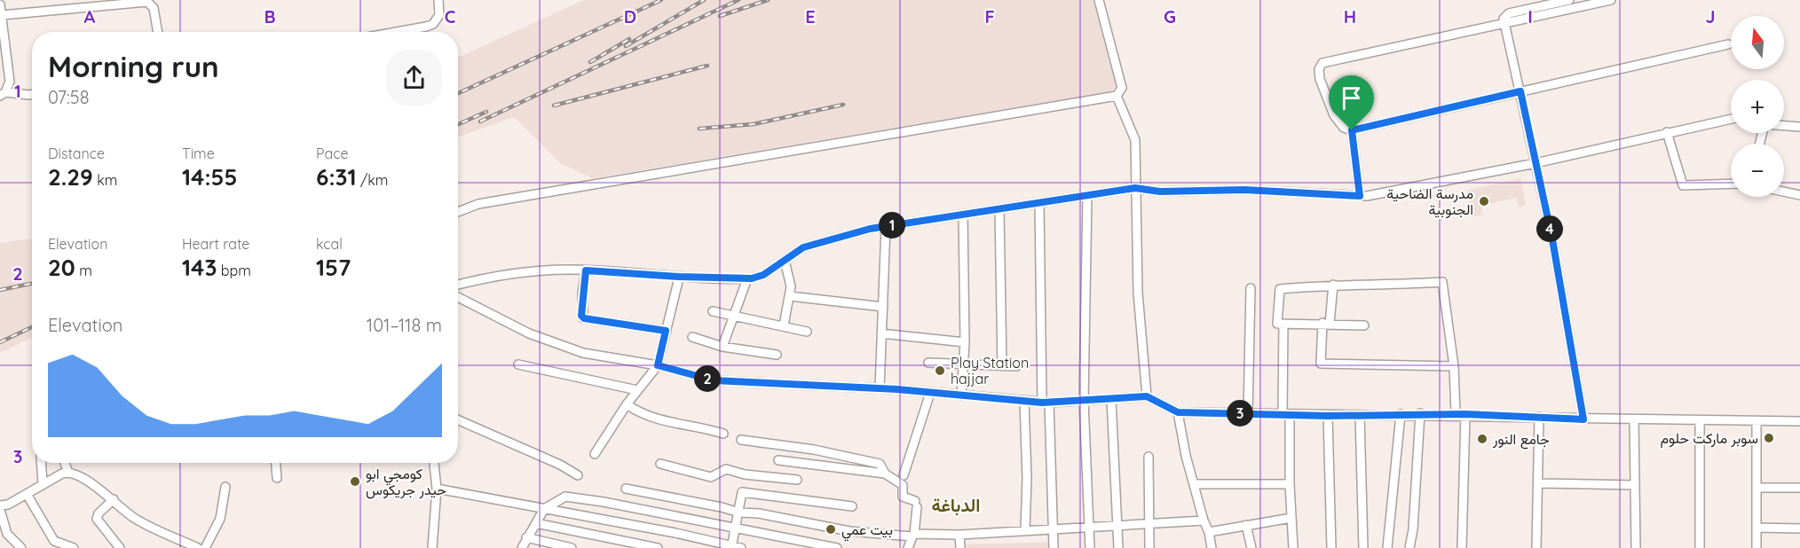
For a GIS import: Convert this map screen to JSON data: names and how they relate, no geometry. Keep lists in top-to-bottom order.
{
  "districts": ["الدباغة"],
  "places": [
    "مدرسة الضاحية الجنوبية",
    "Play Station hajjar",
    "سوبر ماركت حلوم",
    "جامع النور",
    "كومجي ابو حيدر جريكوس",
    "بيت عمي"
  ],
  "north": "top",
  "page": {
    "map_buttons": ["+", "−"],
    "heading": ["Morning run", "07:58"],
    "stats": [
      ["Distance", "2.29 km"],
      ["Time", "14:55"],
      ["Pace", "6:31 /km"],
      ["Elevation", "20 m"],
      ["Heart rate", "143 bpm"],
      ["kcal", "157"]
    ],
    "pins": [
      "1",
      "4",
      "2",
      "3"
    ],
    "chart": ["Elevation", "101–118 m"]
  },
  "grid": {
    "columns": [
      "A",
      "B",
      "C",
      "D",
      "E",
      "F",
      "G",
      "H",
      "I",
      "J"
    ],
    "rows": ["1", "2", "3"]
  }
}
